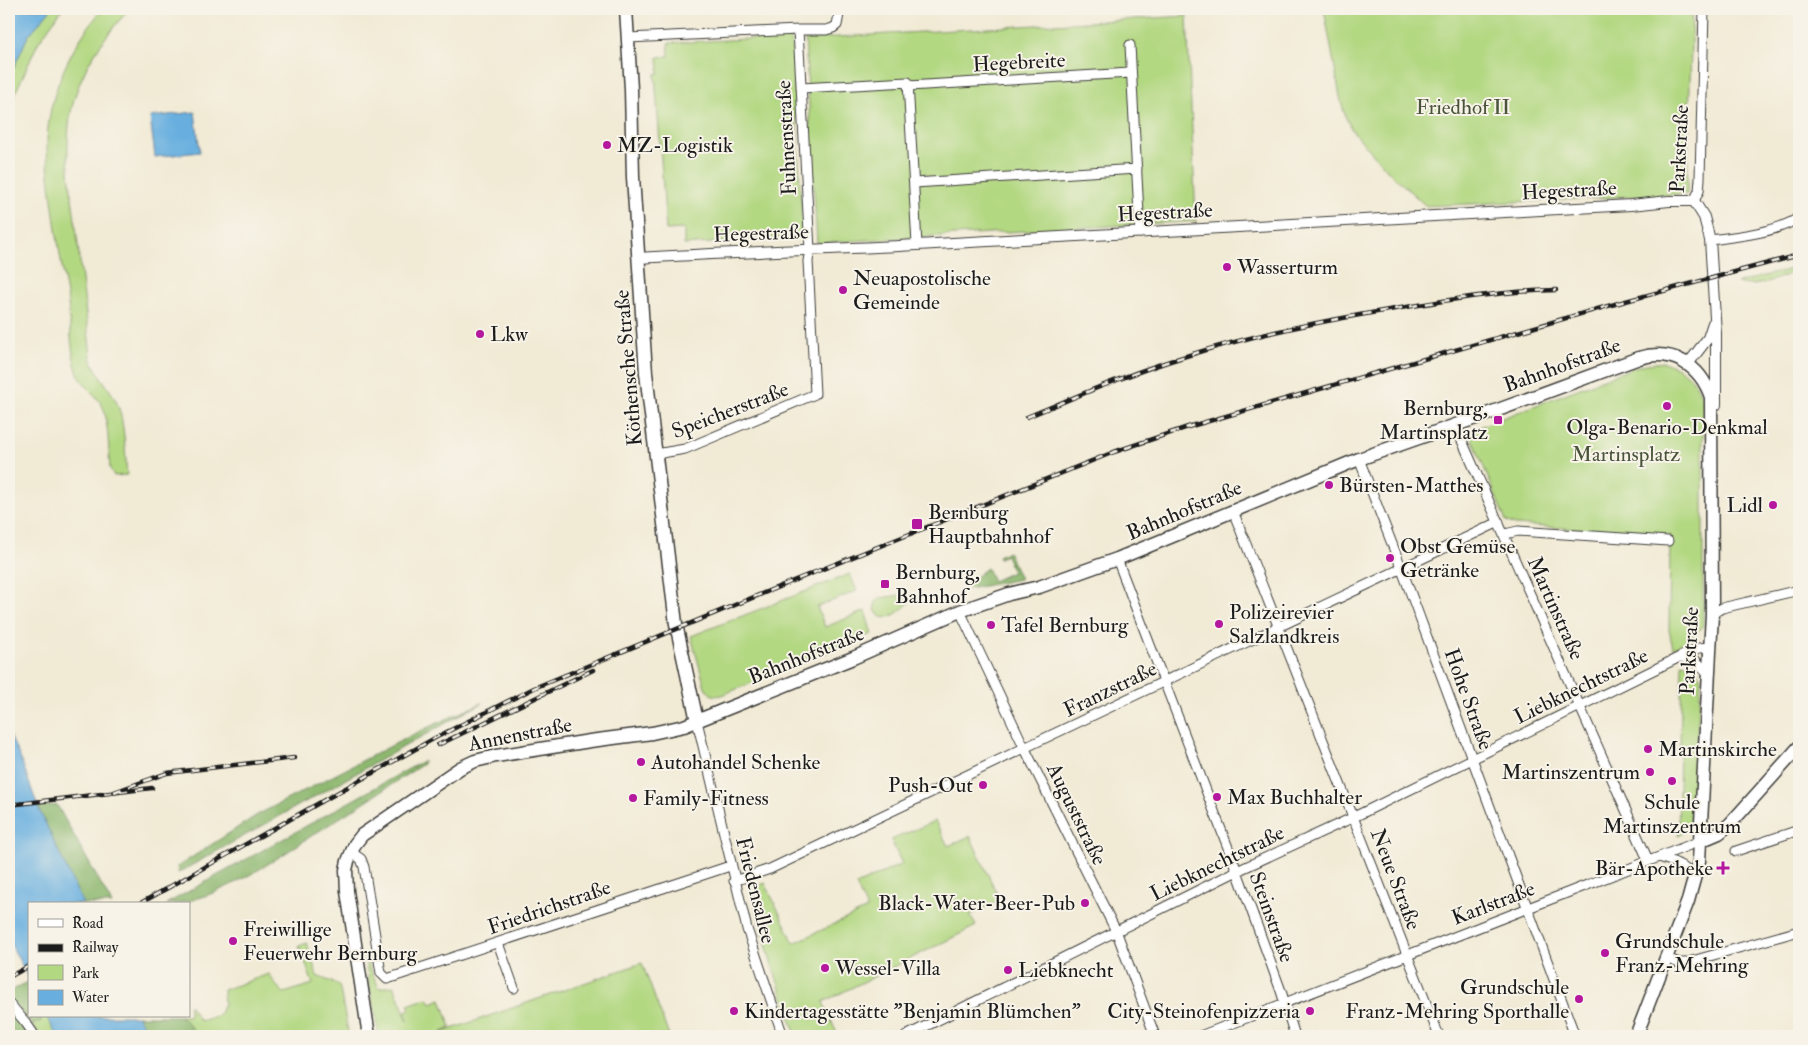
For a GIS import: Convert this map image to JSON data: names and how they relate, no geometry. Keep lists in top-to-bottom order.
{
  "streets": {
    "main road": [
      "Parkstraße",
      "Bahnhofstraße",
      "Köthensche Straße",
      "Annenstraße"
    ],
    "street": [
      "Hegebreite",
      "Fuhnenstraße",
      "Hegestraße",
      "Speicherstraße",
      "Martinstraße",
      "Liebknechtstraße",
      "Franzstraße",
      "Hohe Straße",
      "Auguststraße",
      "Neue Straße",
      "Friedensallee",
      "Karlstraße",
      "Friedrichstraße",
      "Steinstraße"
    ]
  },
  "crossings": [
    ["Hegebreite", "Fuhnenstraße"],
    ["Fuhnenstraße", "Hegestraße"],
    ["Fuhnenstraße", "Speicherstraße"],
    ["Parkstraße", "Hegestraße"],
    ["Parkstraße", "Bahnhofstraße"],
    ["Parkstraße", "Liebknechtstraße"],
    ["Parkstraße", "Karlstraße"],
    ["Hegestraße", "Köthensche Straße"],
    ["Bahnhofstraße", "Köthensche Straße"],
    ["Bahnhofstraße", "Martinstraße"],
    ["Bahnhofstraße", "Hohe Straße"],
    ["Bahnhofstraße", "Annenstraße"],
    ["Bahnhofstraße", "Auguststraße"],
    ["Bahnhofstraße", "Neue Straße"],
    ["Bahnhofstraße", "Friedensallee"],
    ["Bahnhofstraße", "Steinstraße"],
    ["Köthensche Straße", "Speicherstraße"],
    ["Köthensche Straße", "Annenstraße"],
    ["Köthensche Straße", "Friedensallee"],
    ["Martinstraße", "Liebknechtstraße"],
    ["Martinstraße", "Franzstraße"],
    ["Martinstraße", "Karlstraße"],
    ["Liebknechtstraße", "Hohe Straße"],
    ["Liebknechtstraße", "Auguststraße"],
    ["Liebknechtstraße", "Neue Straße"],
    ["Liebknechtstraße", "Steinstraße"],
    ["Franzstraße", "Hohe Straße"],
    ["Franzstraße", "Auguststraße"],
    ["Franzstraße", "Neue Straße"],
    ["Franzstraße", "Friedensallee"],
    ["Franzstraße", "Steinstraße"],
    ["Hohe Straße", "Karlstraße"],
    ["Annenstraße", "Friedensallee"],
    ["Annenstraße", "Friedrichstraße"],
    ["Neue Straße", "Karlstraße"],
    ["Friedensallee", "Friedrichstraße"],
    ["Karlstraße", "Steinstraße"]
  ],
  "parks": ["Friedhof II", "Martinsplatz"],
  "places": {
    "other": [
      "MZ-Logistik",
      "Wasserturm",
      "Neuapostolische Gemeinde",
      "Lkw",
      "Olga-Benario-Denkmal",
      "Bürsten-Matthes",
      "Lidl",
      "Obst Gemüse Getränke",
      "Polizeirevier Salzlandkreis",
      "Tafel Bernburg",
      "Martinskirche",
      "Autohandel Schenke",
      "Martinszentrum",
      "Schule Martinszentrum",
      "Push-Out",
      "Max Buchhalter",
      "Family-Fitness",
      "Black-Water-Beer-Pub",
      "Freiwillige Feuerwehr Bernburg",
      "Grundschule Franz-Mehring",
      "Wessel-Villa",
      "Liebknecht",
      "Grundschule Franz-Mehring Sporthalle",
      "Kindertagesstätte \"Benjamin Blümchen\"",
      "City-Steinofenpizzeria"
    ],
    "transit": ["Bernburg, Martinsplatz", "Bernburg Hauptbahnhof", "Bernburg, Bahnhof"],
    "health": ["Bär-Apotheke"]
  },
  "legend": [
    "Road",
    "Railway",
    "Park",
    "Water"
  ]
}
